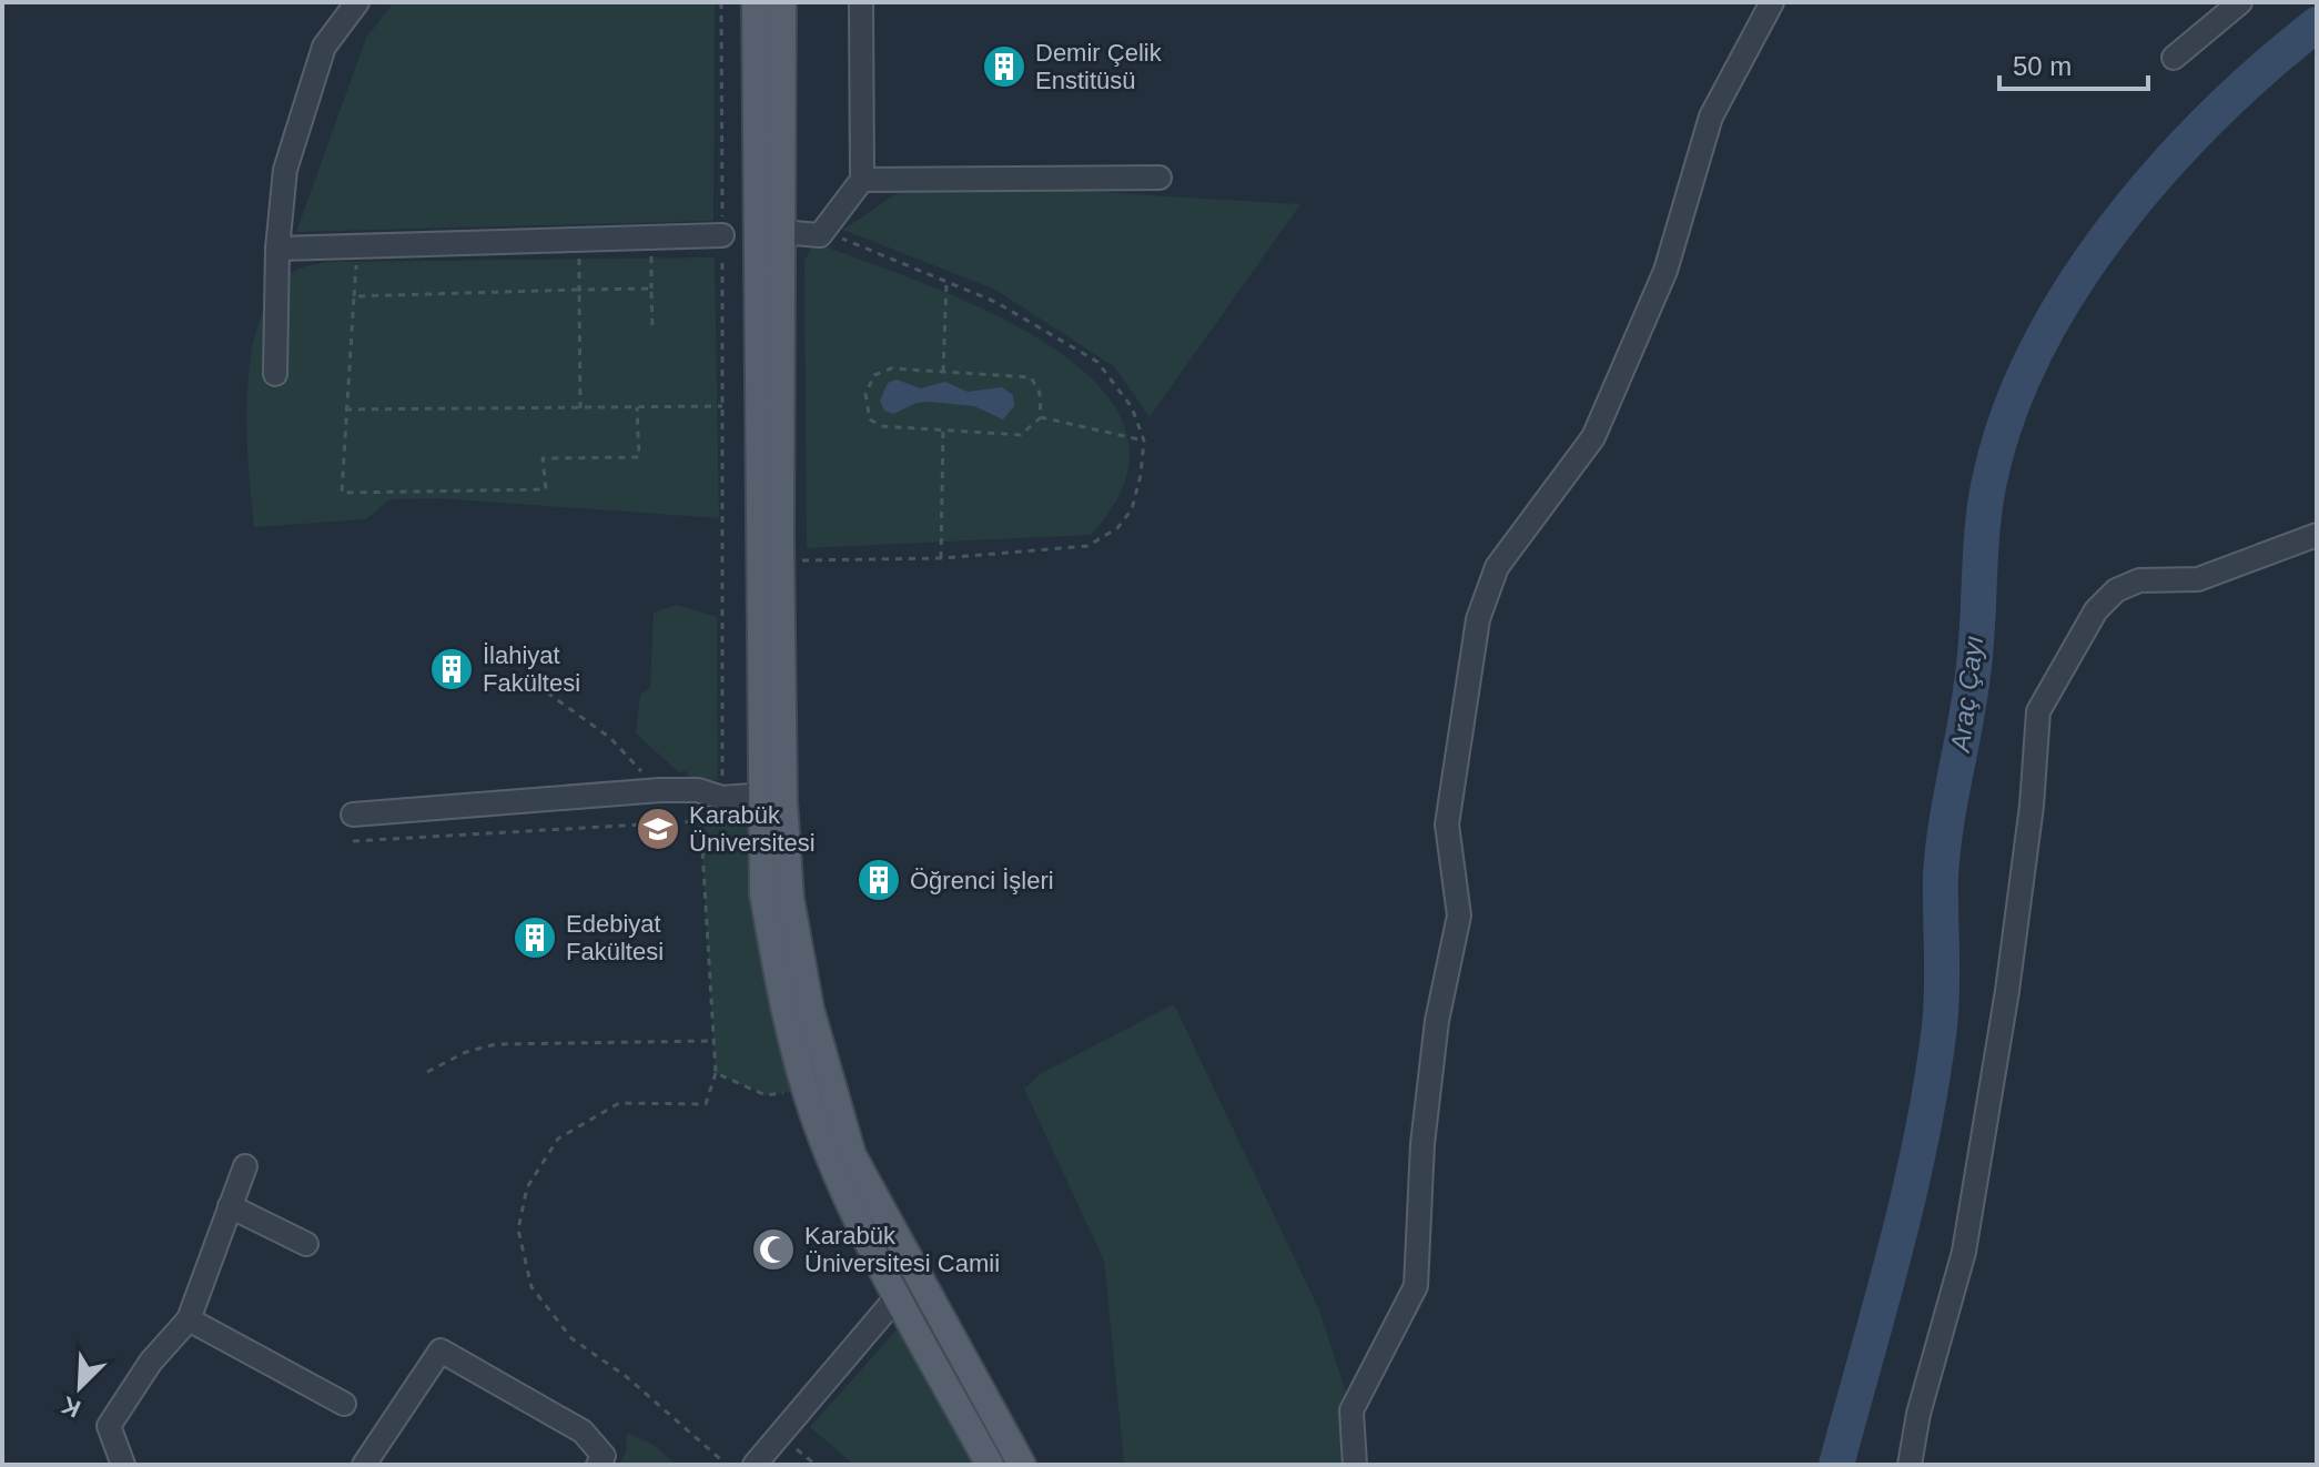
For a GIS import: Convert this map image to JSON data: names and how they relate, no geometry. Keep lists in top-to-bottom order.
{
  "water": ["Araç Çayı"],
  "places": {
    "building": [
      "Demir Çelik Enstitüsü",
      "İlahiyat Fakültesi",
      "Öğrenci İşleri",
      "Edebiyat Fakültesi"
    ],
    "school or university": ["Karabük Üniversitesi"],
    "mosque": ["Karabük Üniversitesi Camii"]
  },
  "scale_bar": "50 m",
  "north": "bottom left"
}
